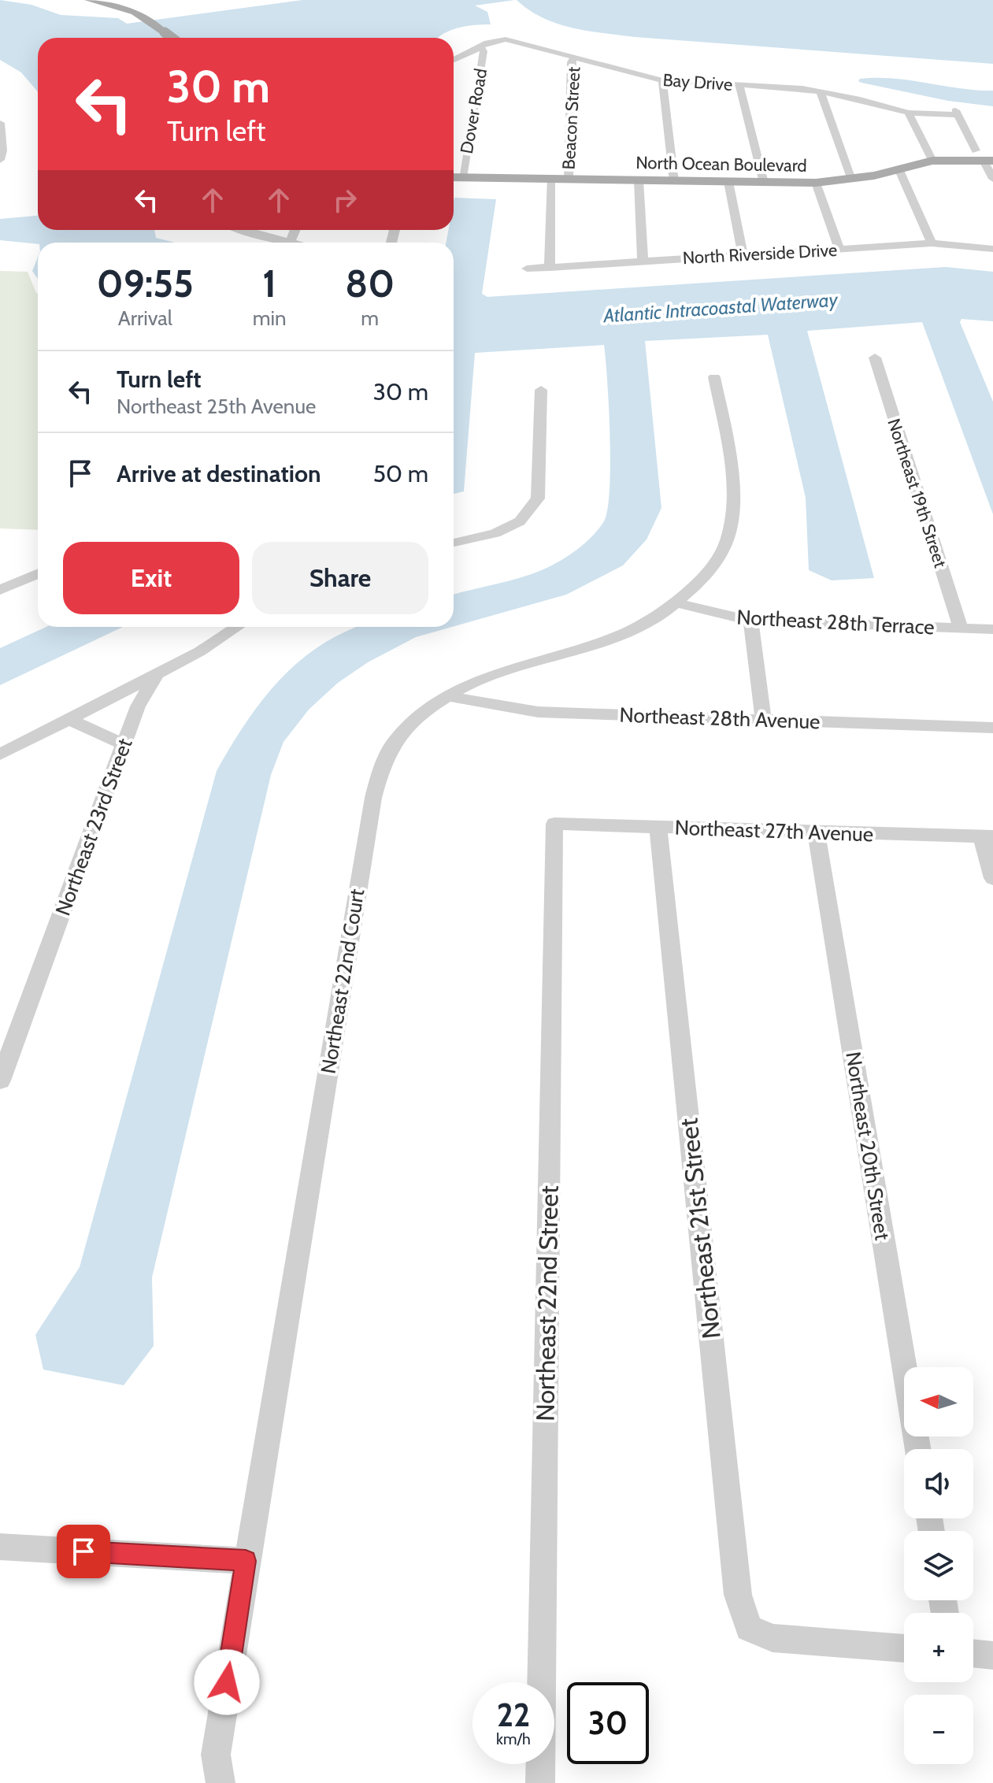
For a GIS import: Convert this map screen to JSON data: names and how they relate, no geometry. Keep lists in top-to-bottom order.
{
  "streets": {
    "main road": ["North Ocean Boulevard"],
    "street": [
      "Bay Drive",
      "Dover Road",
      "Beacon Street",
      "North Riverside Drive",
      "Northeast 19th Street",
      "Northeast 28th Terrace",
      "Northeast 28th Avenue",
      "Northeast 23rd Street",
      "Northeast 27th Avenue",
      "Northeast 22nd Court",
      "Northeast 20th Street",
      "Northeast 21st Street",
      "Northeast 22nd Street"
    ]
  },
  "crossings": [
    ["Bay Drive", "Dover Road"],
    ["Bay Drive", "Beacon Street"],
    ["Bay Drive", "North Ocean Boulevard"],
    ["Dover Road", "North Ocean Boulevard"],
    ["Beacon Street", "North Ocean Boulevard"],
    ["Beacon Street", "North Riverside Drive"],
    ["Northeast 19th Street", "Northeast 28th Terrace"],
    ["Northeast 28th Terrace", "Northeast 22nd Court"],
    ["Northeast 28th Avenue", "Northeast 22nd Court"],
    ["Northeast 27th Avenue", "Northeast 20th Street"],
    ["Northeast 27th Avenue", "Northeast 21st Street"],
    ["Northeast 27th Avenue", "Northeast 22nd Street"]
  ],
  "water": ["Atlantic Intracoastal Waterway"],
  "north": "left",
  "page": {
    "turn": ["30 m", "Turn left"],
    "eta": [
      "09:55",
      "Arrival",
      "1",
      "min",
      "80",
      "m"
    ],
    "list": [
      {
        "name": "Turn left",
        "note": "Northeast 25th Avenue",
        "value": "30 m"
      },
      {
        "name": "Arrive at destination",
        "value": "50 m"
      }
    ],
    "buttons": ["Exit", "Share"],
    "map_buttons": ["+", "−"],
    "speed": "22 km/h",
    "limit": "30"
  }
}
